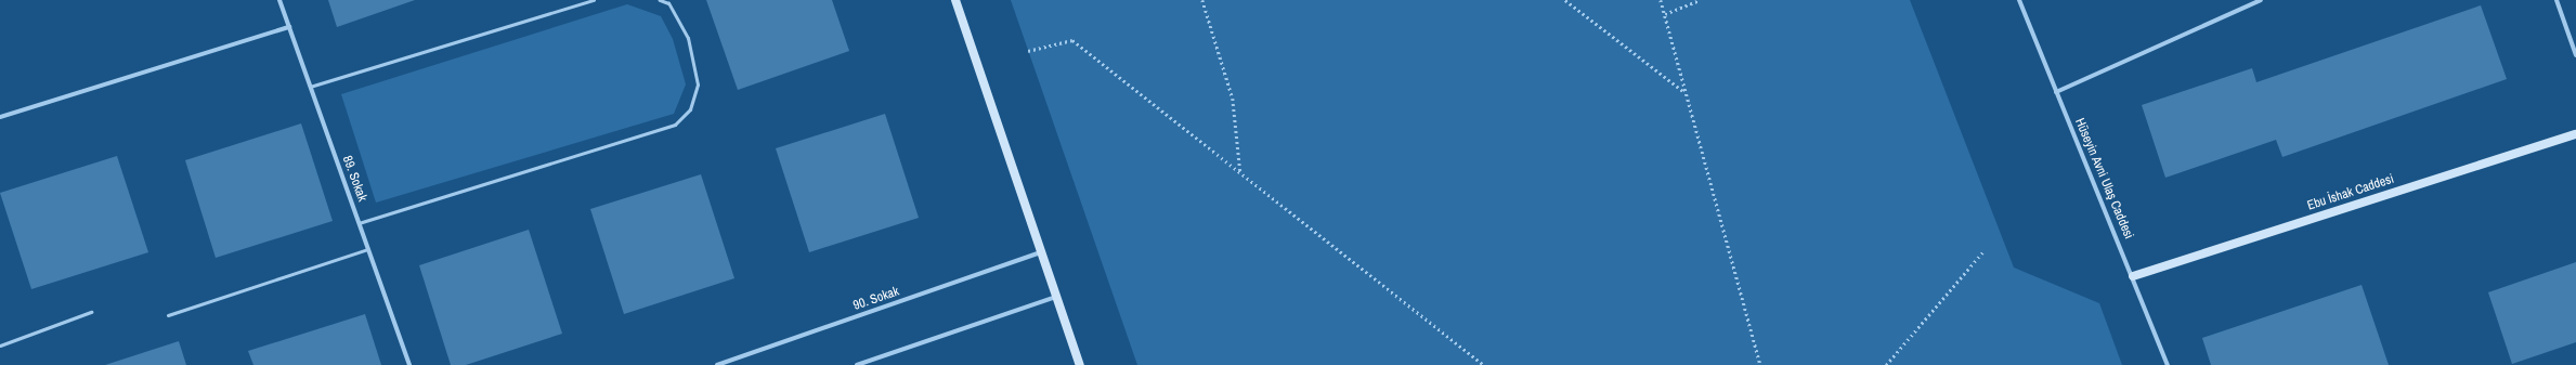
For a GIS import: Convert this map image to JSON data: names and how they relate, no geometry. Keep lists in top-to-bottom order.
{
  "streets": {
    "street": [
      "89. Sokak",
      "Hüseyin Avni Ulaş Caddesi",
      "Ebu İshak Caddesi",
      "90. Sokak"
    ]
  },
  "crossings": [
    ["Hüseyin Avni Ulaş Caddesi", "Ebu İshak Caddesi"]
  ]
}
